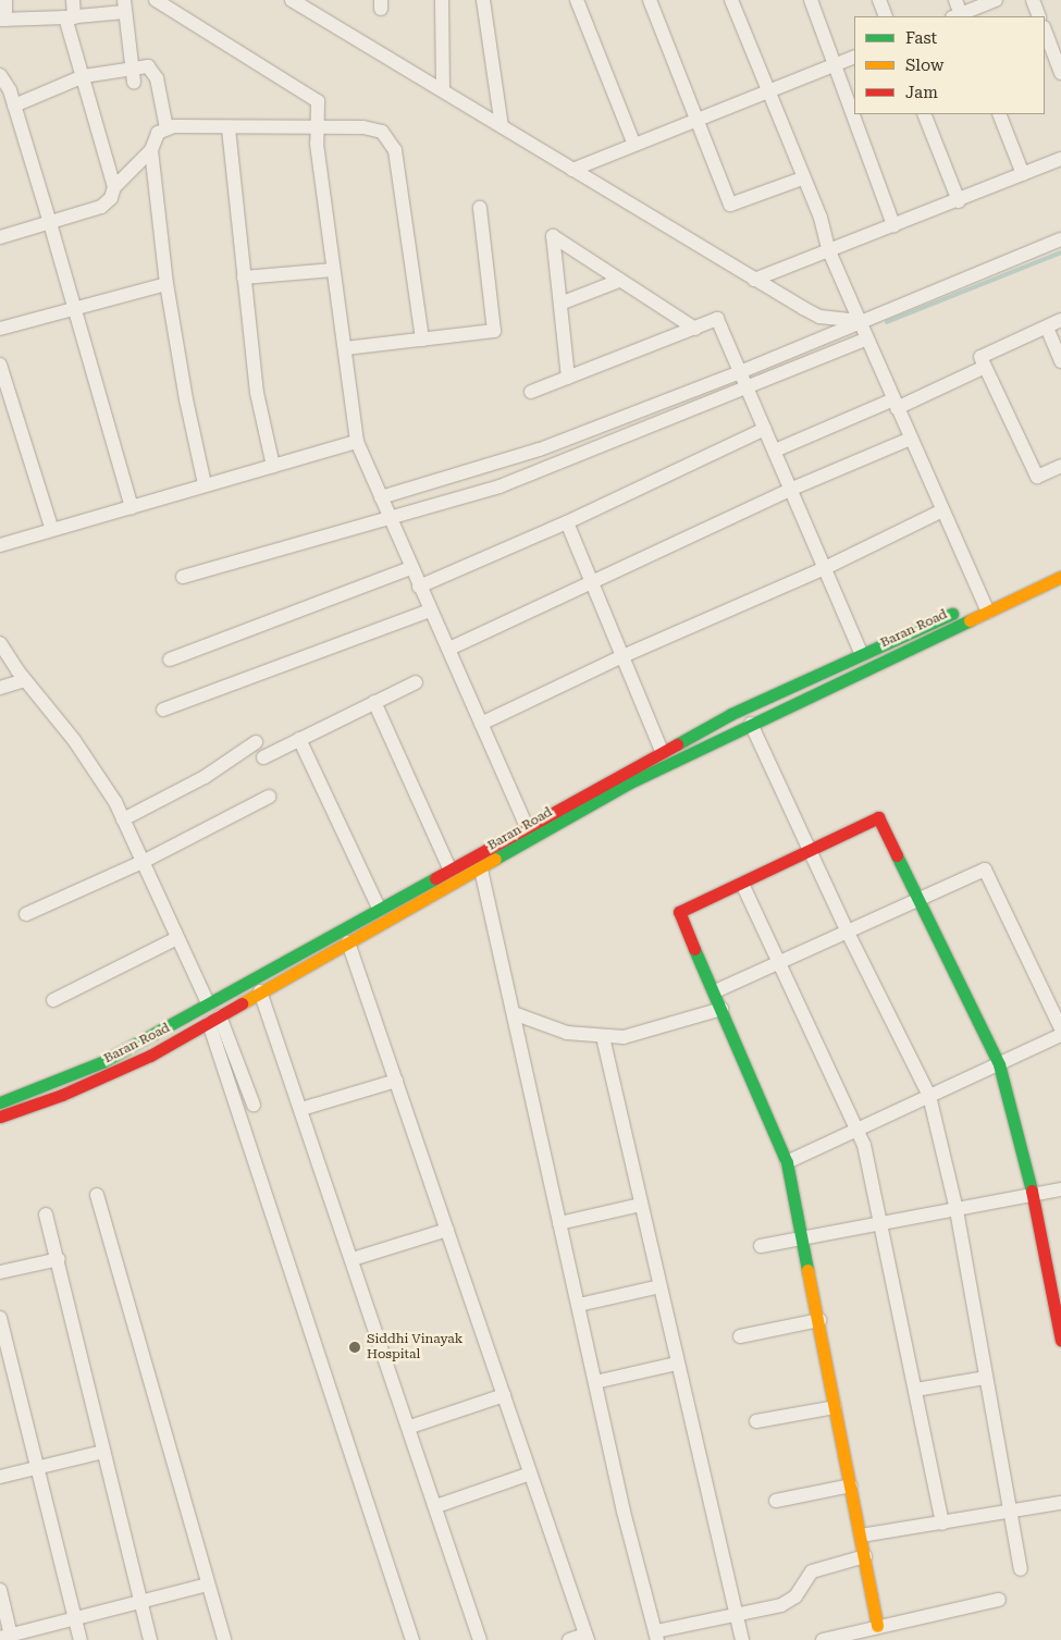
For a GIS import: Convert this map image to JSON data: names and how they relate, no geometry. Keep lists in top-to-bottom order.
{
  "streets": {
    "main road": ["Baran Road"]
  },
  "places": ["Siddhi Vinayak Hospital"],
  "legend": ["Fast", "Slow", "Jam"]
}
